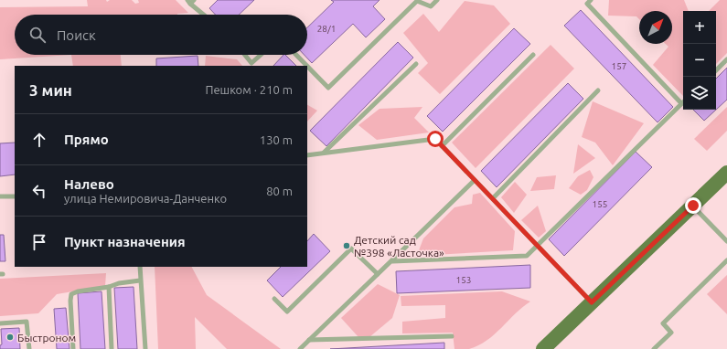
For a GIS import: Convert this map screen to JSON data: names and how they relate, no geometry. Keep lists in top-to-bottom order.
{
  "places": ["Детский сад №398 «Ласточка»", "Быстроном"],
  "house_numbers": [
    "28/1",
    "157",
    "155",
    "153"
  ],
  "north": "top right",
  "page": {
    "map_buttons": ["+", "−"],
    "search": "Поиск",
    "heading": ["3 мин", "Пешком · 210 m"],
    "list": [
      ["Прямо", "130 m"],
      ["Налево", "улица Немировича-Данченко", "80 m"],
      "Пункт назначения"
    ]
  }
}
